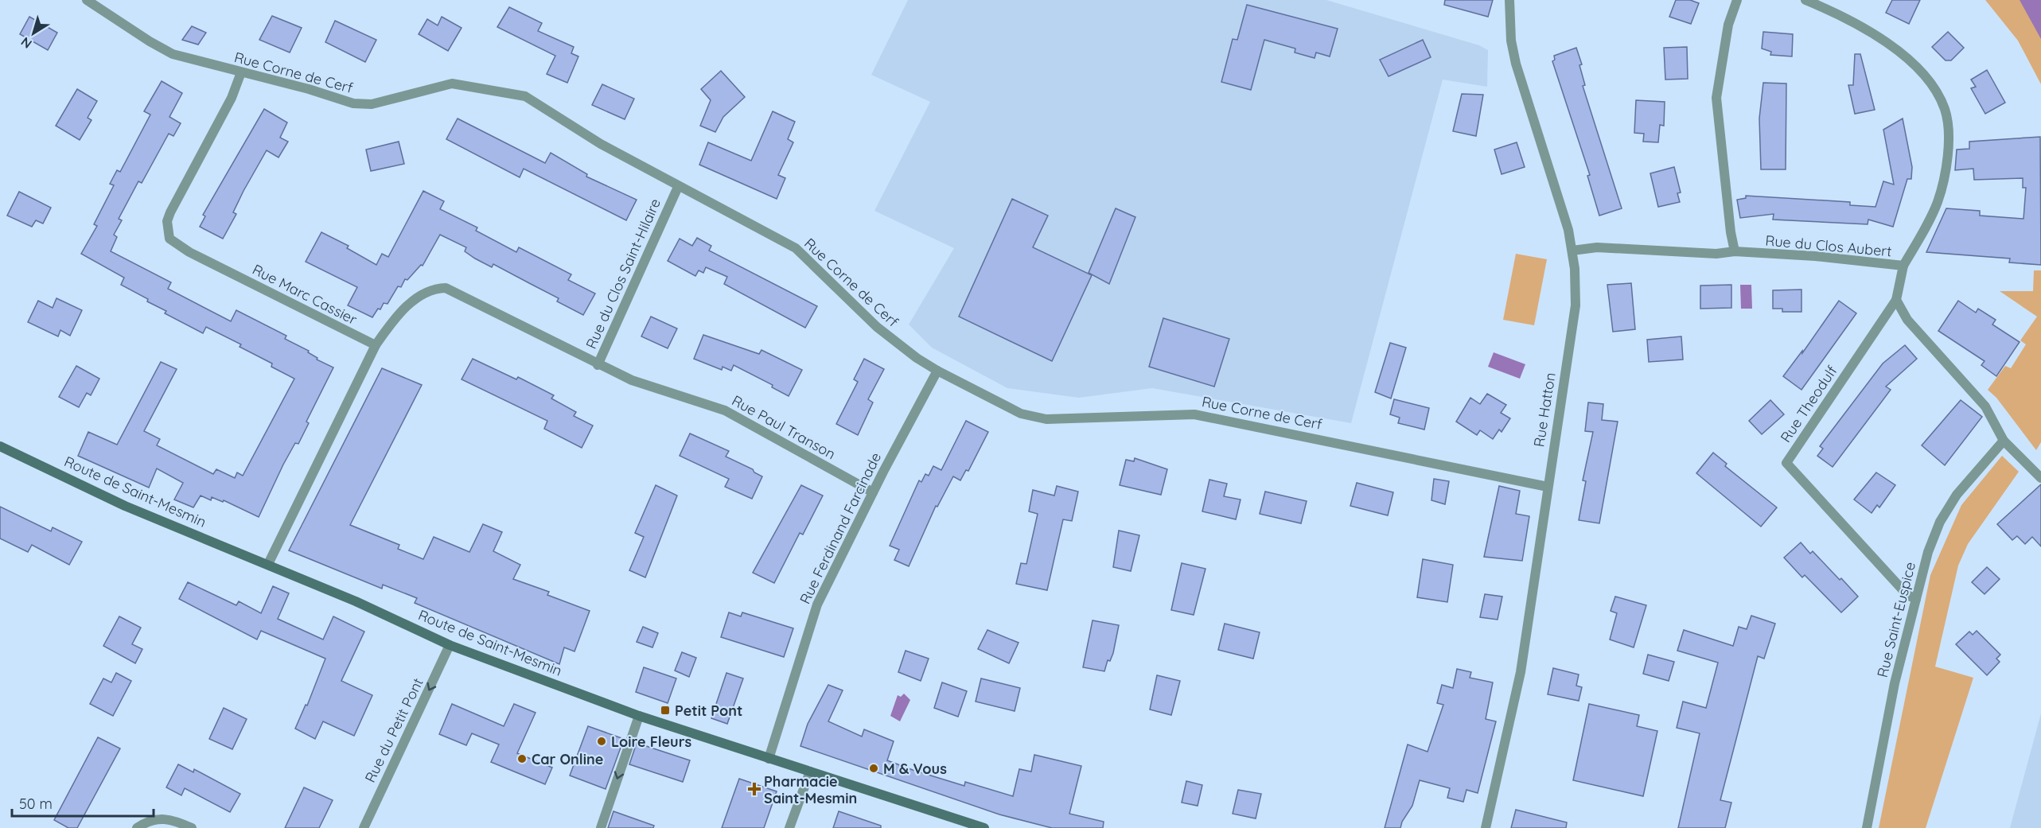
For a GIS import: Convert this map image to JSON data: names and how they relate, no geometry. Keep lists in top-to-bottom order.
{
  "streets": {
    "main road": ["Route de Saint-Mesmin"],
    "street": [
      "Rue Corne de Cerf",
      "Rue du Clos Aubert",
      "Rue du Clos Saint-Hilaire",
      "Rue Marc Cassier",
      "Rue Theodulf",
      "Rue Hatton",
      "Rue Paul Transon",
      "Rue Ferdinand Farcinade",
      "Rue Saint-Euspice",
      "Rue du Petit Pont"
    ]
  },
  "crossings": [
    ["Rue Corne de Cerf", "Rue du Clos Saint-Hilaire"],
    ["Rue Corne de Cerf", "Rue Marc Cassier"],
    ["Rue Corne de Cerf", "Rue Hatton"],
    ["Rue Corne de Cerf", "Rue Ferdinand Farcinade"],
    ["Rue du Clos Aubert", "Rue Theodulf"],
    ["Rue du Clos Aubert", "Rue Hatton"],
    ["Rue du Clos Saint-Hilaire", "Rue Marc Cassier"],
    ["Rue du Clos Saint-Hilaire", "Rue Paul Transon"],
    ["Rue Theodulf", "Rue Saint-Euspice"],
    ["Rue Paul Transon", "Rue Ferdinand Farcinade"],
    ["Route de Saint-Mesmin", "Rue Ferdinand Farcinade"],
    ["Route de Saint-Mesmin", "Rue du Petit Pont"]
  ],
  "one_way": ["Rue du Petit Pont"],
  "places": {
    "transit": ["Petit Pont"],
    "other": ["Loire Fleurs", "Car Online", "M & Vous"],
    "health": ["Pharmacie Saint-Mesmin"]
  },
  "scale_bar": "50 m",
  "north": "bottom left"
}
